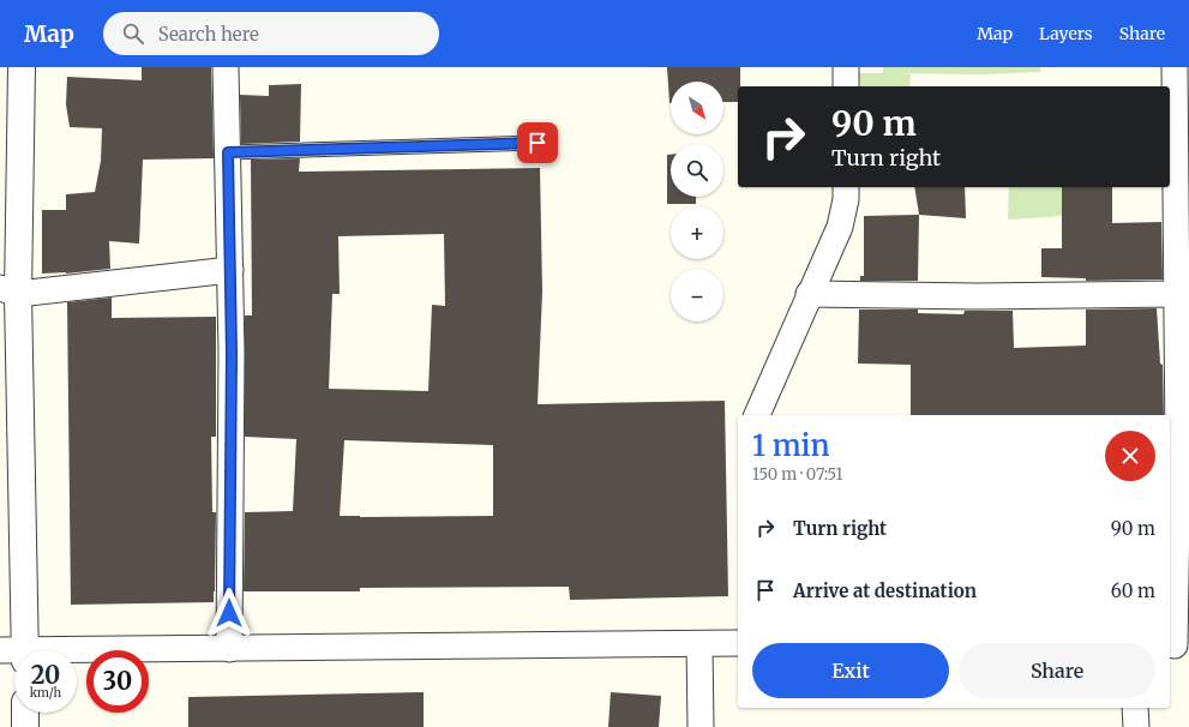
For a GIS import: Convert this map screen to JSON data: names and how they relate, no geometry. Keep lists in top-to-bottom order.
{
  "north": "bottom right",
  "page": {
    "header": "Map",
    "search": "Search here",
    "nav": ["Map", "Layers", "Share"],
    "map_buttons": ["+", "−"],
    "turn": ["90 m", "Turn right"],
    "heading": ["1 min", "150 m · 07:51"],
    "list": [
      {
        "name": "Turn right",
        "value": "90 m"
      },
      {
        "name": "Arrive at destination",
        "value": "60 m"
      }
    ],
    "buttons": ["Exit", "Share"],
    "speed": "20 km/h",
    "limit": "30"
  }
}
